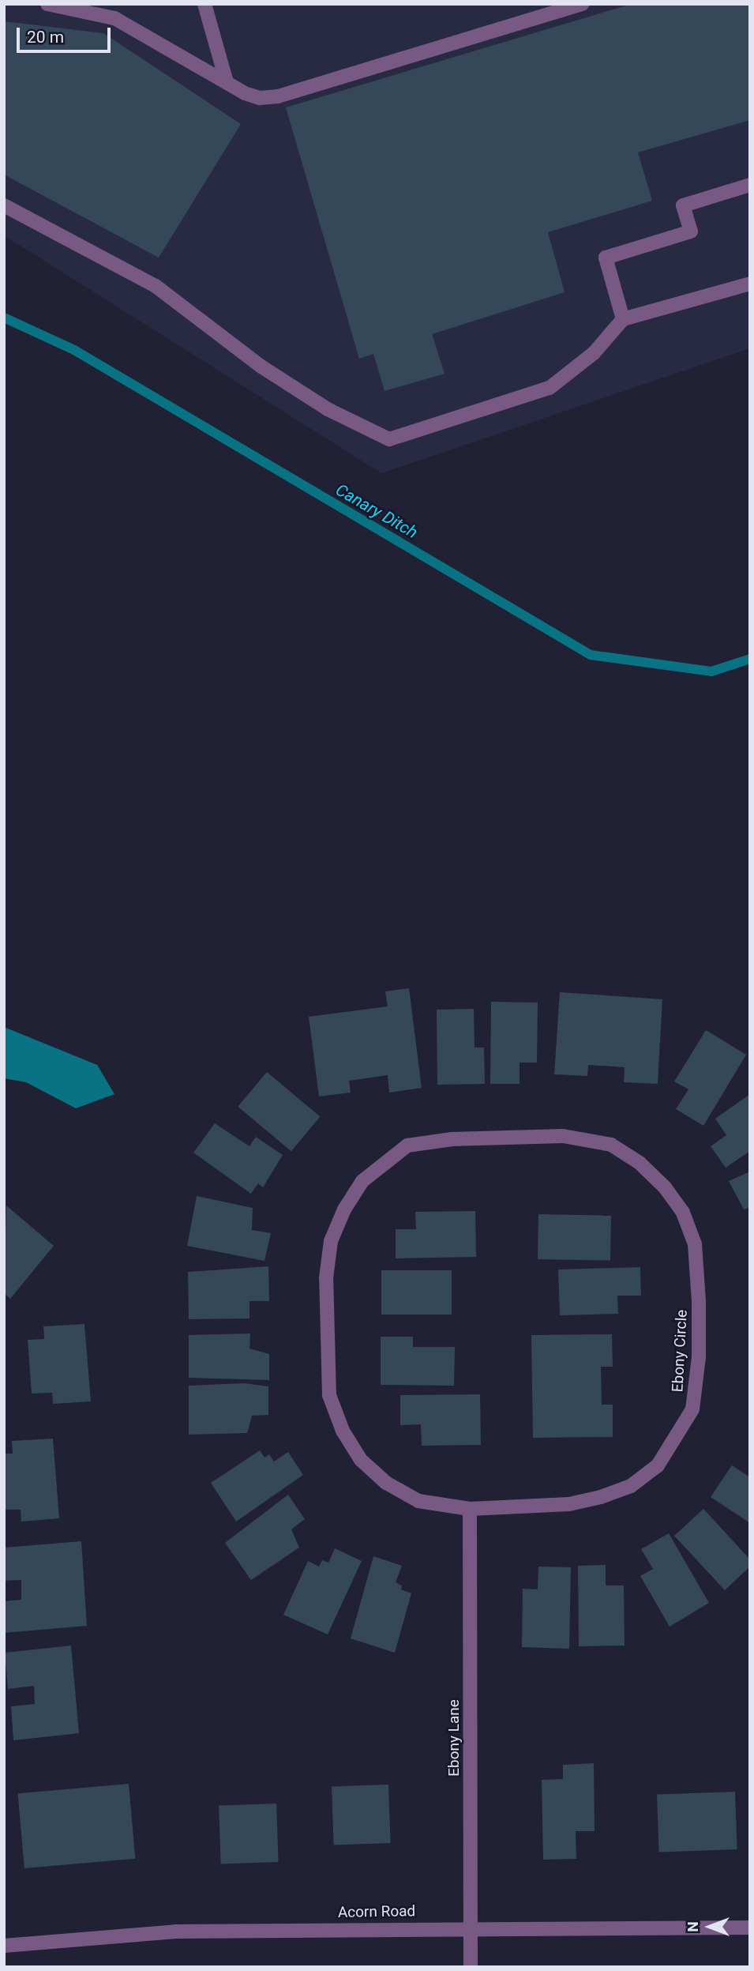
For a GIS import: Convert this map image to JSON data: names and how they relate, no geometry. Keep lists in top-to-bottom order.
{
  "streets": {
    "street": ["Ebony Circle", "Ebony Lane", "Acorn Road"]
  },
  "crossings": [
    ["Ebony Circle", "Ebony Lane"],
    ["Ebony Lane", "Acorn Road"]
  ],
  "water": ["Canary Ditch"],
  "scale_bar": "20 m",
  "north": "left"
}
